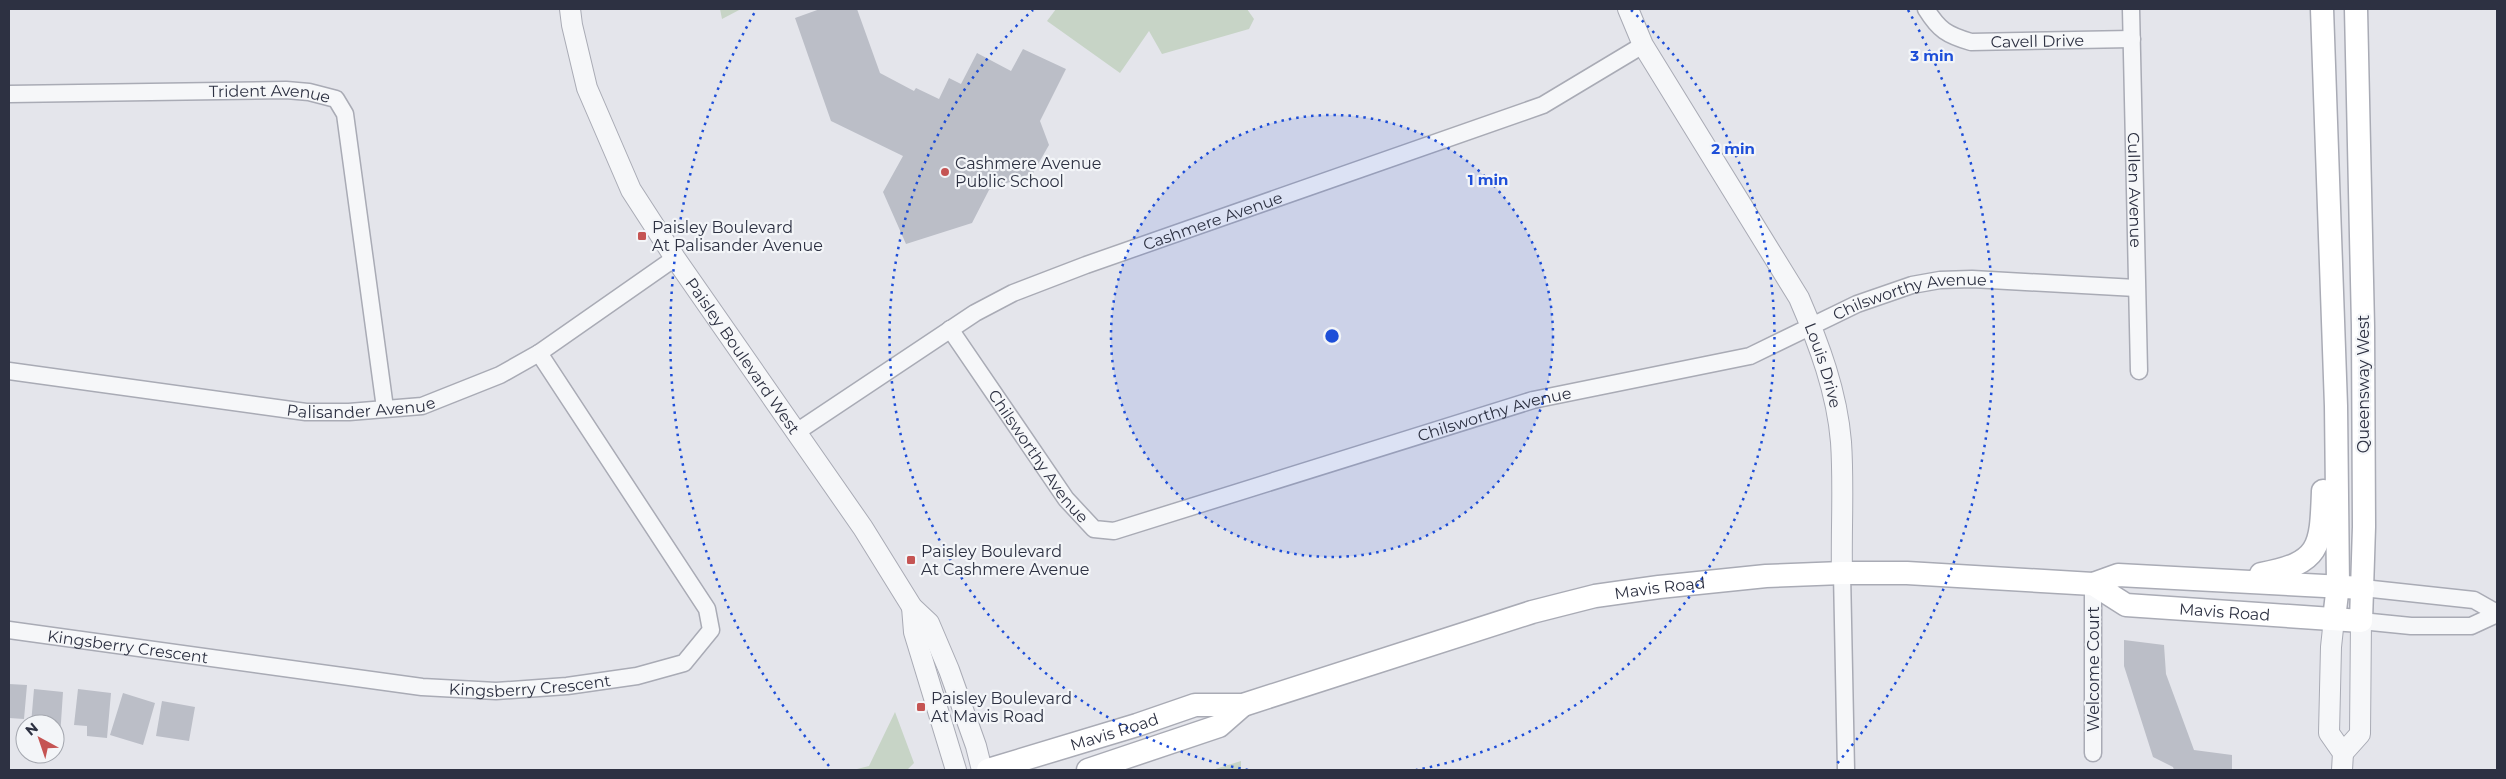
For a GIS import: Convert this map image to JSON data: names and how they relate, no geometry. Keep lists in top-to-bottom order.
{
  "streets": {
    "main road": ["Queensway West", "Mavis Road"],
    "street": [
      "Cavell Drive",
      "Trident Avenue",
      "Cullen Avenue",
      "Cashmere Avenue",
      "Chilsworthy Avenue",
      "Paisley Boulevard West",
      "Louis Drive",
      "Palisander Avenue",
      "Kingsberry Crescent",
      "Welcome Court"
    ]
  },
  "crossings": [
    ["Cavell Drive", "Cullen Avenue"],
    ["Trident Avenue", "Palisander Avenue"],
    ["Cullen Avenue", "Chilsworthy Avenue"],
    ["Cashmere Avenue", "Chilsworthy Avenue"],
    ["Cashmere Avenue", "Paisley Boulevard West"],
    ["Cashmere Avenue", "Louis Drive"],
    ["Chilsworthy Avenue", "Louis Drive"],
    ["Paisley Boulevard West", "Palisander Avenue"],
    ["Louis Drive", "Mavis Road"],
    ["Queensway West", "Mavis Road"],
    ["Palisander Avenue", "Kingsberry Crescent"],
    ["Mavis Road", "Welcome Court"]
  ],
  "places": {
    "other": ["Cashmere Avenue Public School"],
    "transit": ["Paisley Boulevard At Palisander Avenue", "Paisley Boulevard At Cashmere Avenue", "Paisley Boulevard At Mavis Road"]
  },
  "north": "top left",
  "rings": ["3 min", "2 min", "1 min"]
}
